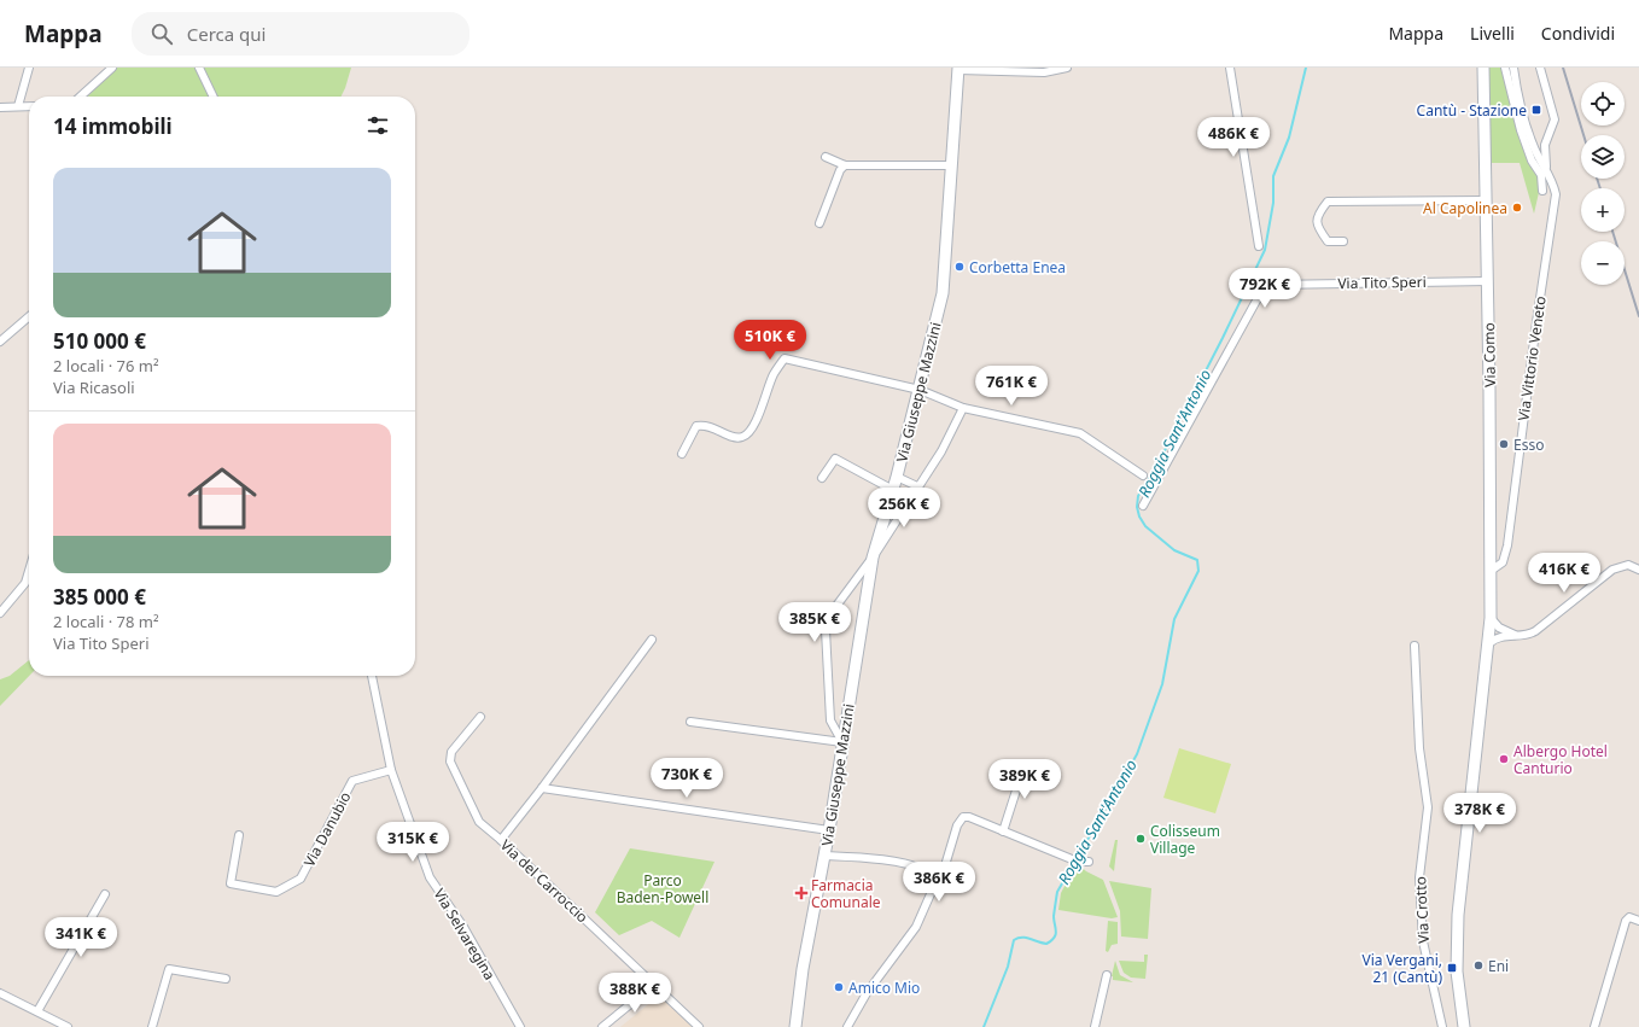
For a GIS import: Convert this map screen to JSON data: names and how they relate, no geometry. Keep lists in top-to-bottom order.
{
  "streets": {
    "main road": ["Via Como", "Via Giuseppe Mazzini"],
    "street": [
      "Via Tito Speri",
      "Via Vittorio Veneto",
      "Via Danubio",
      "Via del Carroccio",
      "Via Crotto",
      "Via Selvaregina"
    ]
  },
  "crossings": [
    ["Via Tito Speri", "Via Como"],
    ["Via Como", "Via Vittorio Veneto"],
    ["Via Danubio", "Via Selvaregina"]
  ],
  "water": ["Roggia Sant'Antonio"],
  "parks": ["Parco Baden-Powell"],
  "places": {
    "transit": ["Cantù - Stazione", "Via Vergani, 21 (Cantù)"],
    "other": [
      "Al Capolinea",
      "Corbetta Enea",
      "Esso",
      "Albergo Hotel Canturio",
      "Colisseum Village",
      "Eni",
      "Amico Mio"
    ],
    "health": ["Farmacia Comunale"]
  },
  "page": {
    "header": "Mappa",
    "search": "Cerca qui",
    "nav": ["Mappa", "Livelli", "Condividi"],
    "map_buttons": ["+", "−"],
    "heading": "14 immobili",
    "price": [
      "486K €",
      "792K €",
      "510K €",
      "761K €",
      "256K €",
      "416K €",
      "385K €",
      "730K €",
      "389K €",
      "378K €",
      "315K €",
      "386K €",
      "341K €",
      "388K €"
    ],
    "list": [
      {
        "name": "510 000 €",
        "note": "2 locali · 76 m² · Via Ricasoli"
      },
      {
        "name": "385 000 €",
        "note": "2 locali · 78 m² · Via Tito Speri"
      }
    ]
  }
}
